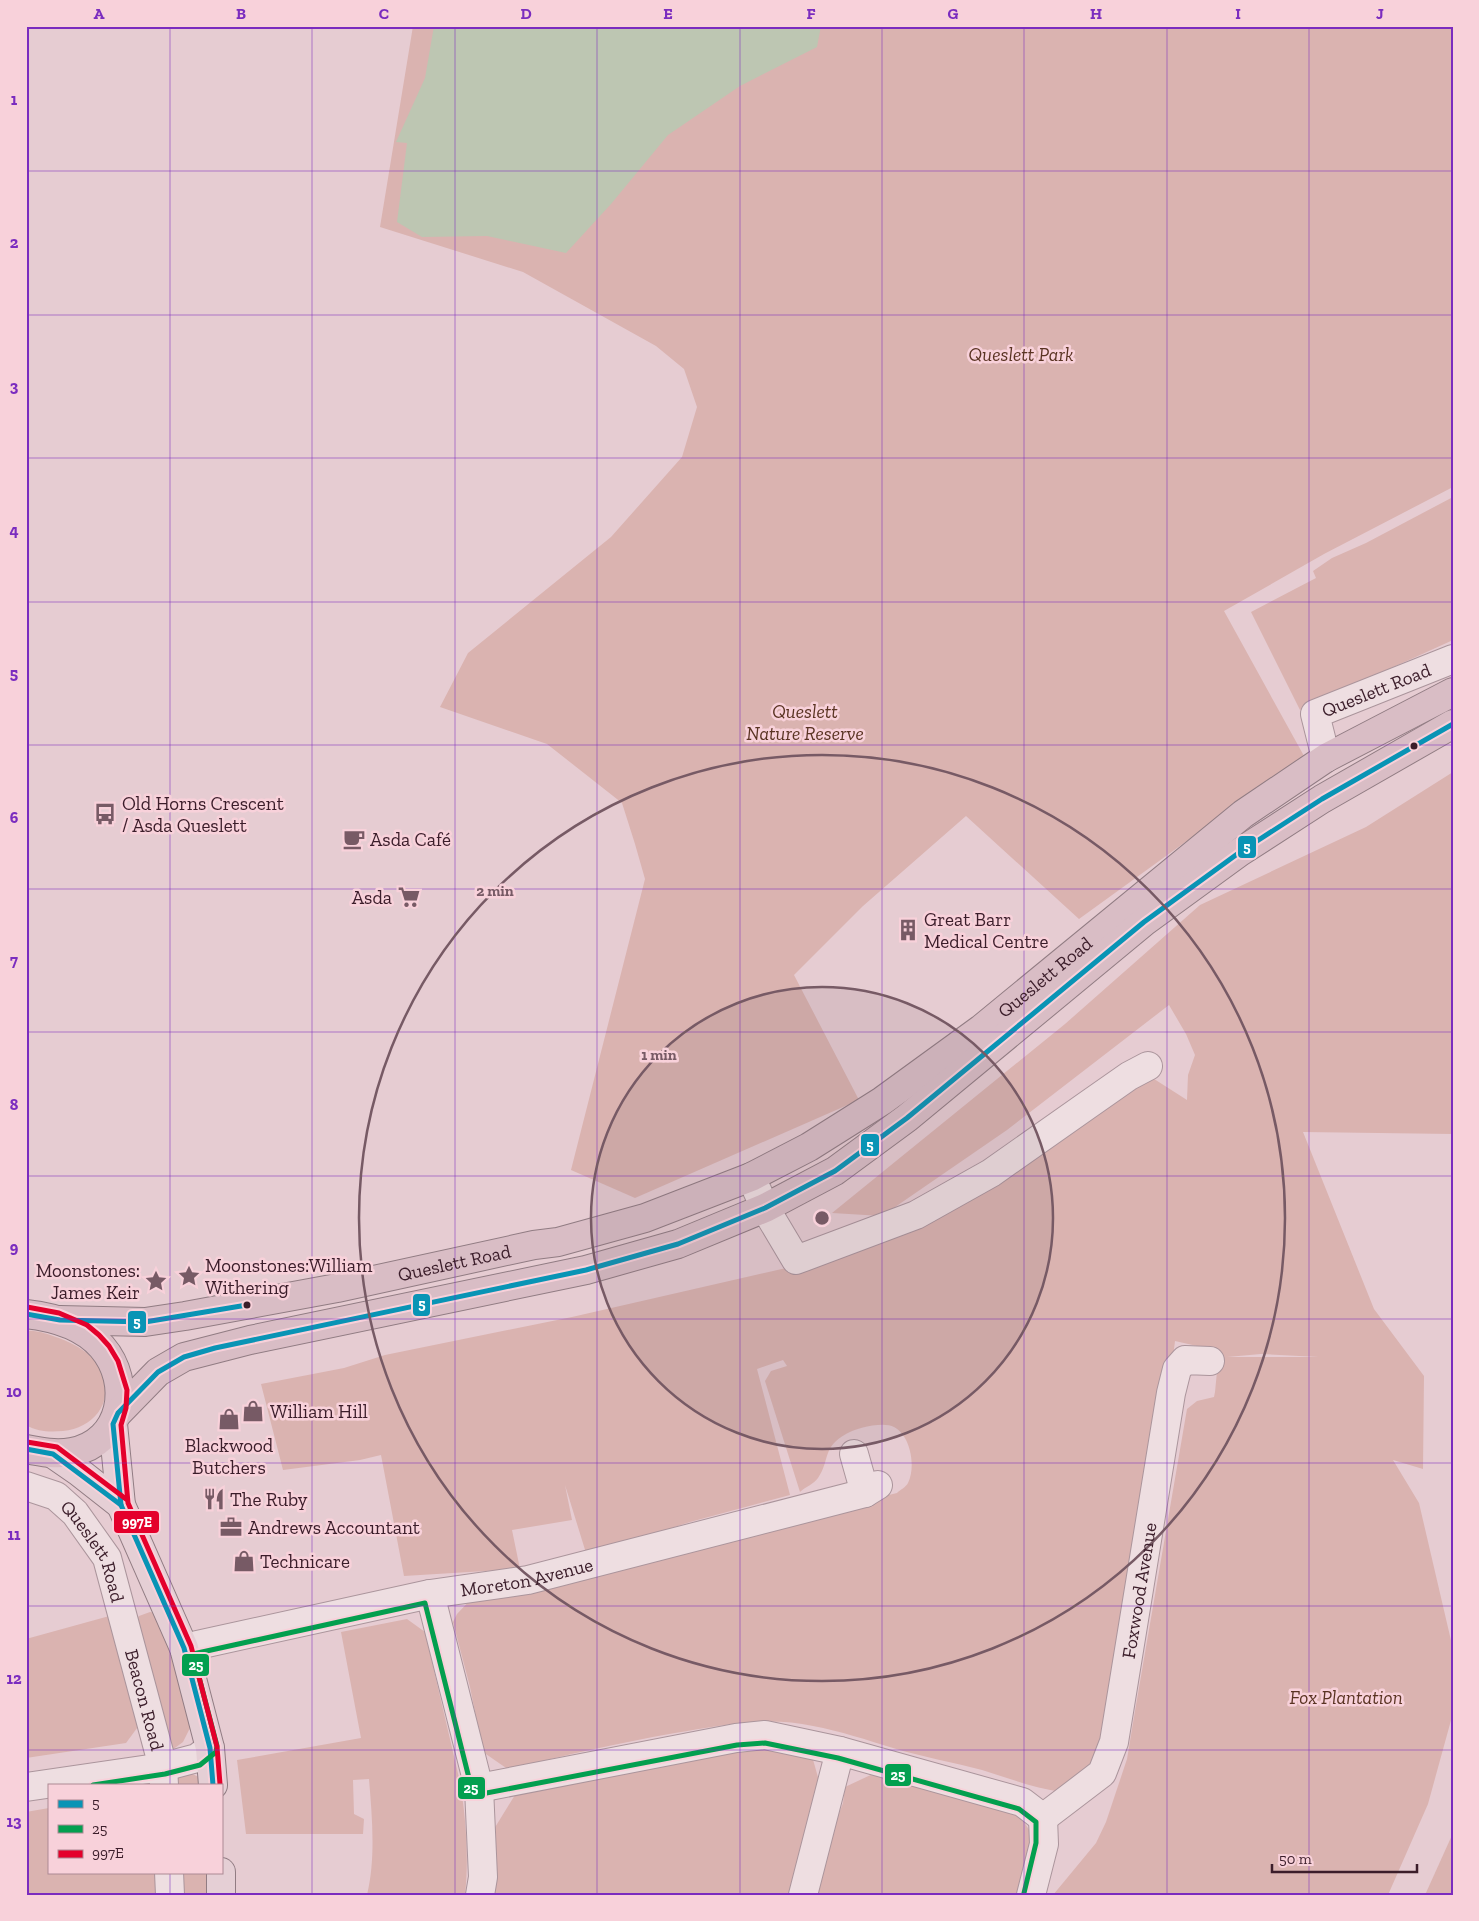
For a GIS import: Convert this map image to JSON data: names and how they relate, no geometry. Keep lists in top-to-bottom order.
{
  "streets": {
    "highway": ["Queslett Road"],
    "street": ["Moreton Avenue", "Foxwood Avenue", "Beacon Road"]
  },
  "crossings": [
    ["Queslett Road", "Beacon Road"]
  ],
  "parks": ["Queslett Park", "Queslett Nature Reserve", "Fox Plantation"],
  "places": {
    "bus stop": ["Old Horns Crescent / Asda Queslett"],
    "cafe": ["Asda Café"],
    "supermarket": ["Asda"],
    "building": ["Great Barr Medical Centre"],
    "place": ["Moonstones:William Withering", "Moonstones: James Keir"],
    "shop": ["William Hill", "Blackwood Butchers", "Technicare"],
    "restaurant": ["The Ruby"],
    "office": ["Andrews Accountant"]
  },
  "lines": ["transit line 5", "transit line 997E", "transit line 25"],
  "legend": ["5", "25", "997E"],
  "scale_bar": "50 m",
  "grid": {
    "columns": [
      "A",
      "B",
      "C",
      "D",
      "E",
      "F",
      "G",
      "H",
      "I",
      "J"
    ],
    "rows": [
      "1",
      "2",
      "3",
      "4",
      "5",
      "6",
      "7",
      "8",
      "9",
      "10",
      "11",
      "12",
      "13"
    ]
  },
  "rings": ["2 min", "1 min"]
}
